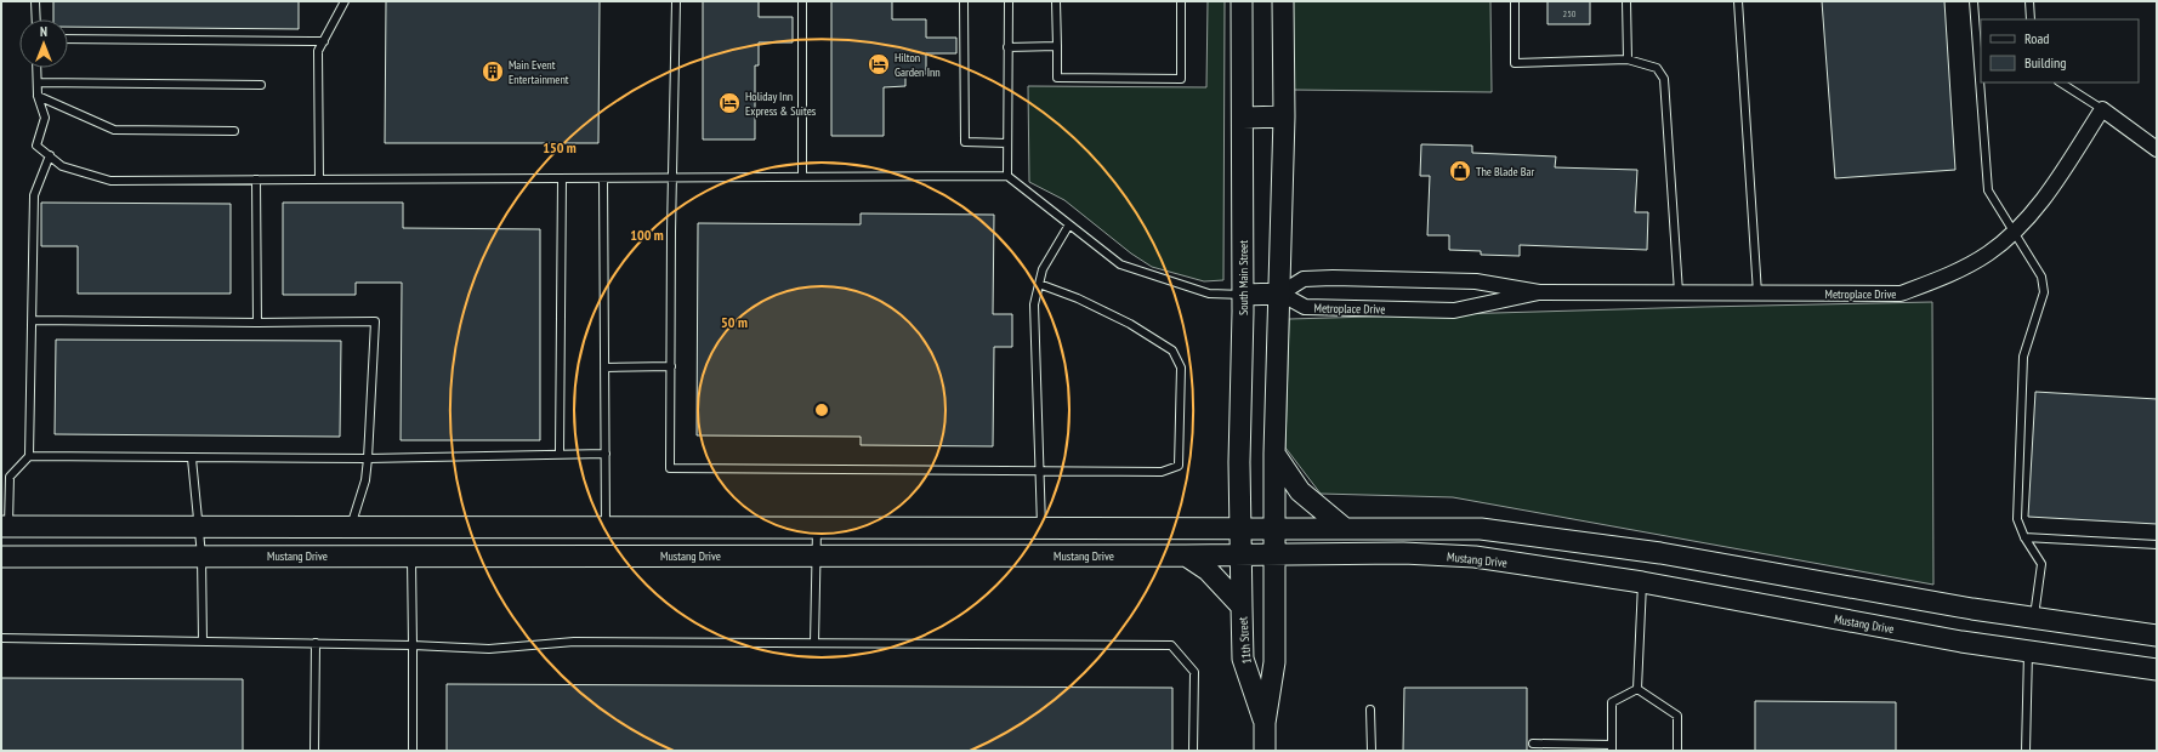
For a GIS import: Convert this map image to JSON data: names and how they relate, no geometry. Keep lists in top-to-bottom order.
{
  "streets": {
    "main road": ["South Main Street", "Mustang Drive", "11th Street"],
    "street": ["Metroplace Drive"]
  },
  "crossings": [
    ["South Main Street", "Mustang Drive"],
    ["South Main Street", "11th Street"],
    ["Mustang Drive", "11th Street"]
  ],
  "places": {
    "hotel": ["Hilton Garden Inn", "Holiday Inn Express & Suites"],
    "building": ["Main Event Entertainment"],
    "shop": ["The Blade Bar"]
  },
  "house_numbers": ["250"],
  "legend": ["Road", "Building"],
  "north": "top",
  "rings": ["150 m", "100 m", "50 m"]
}
